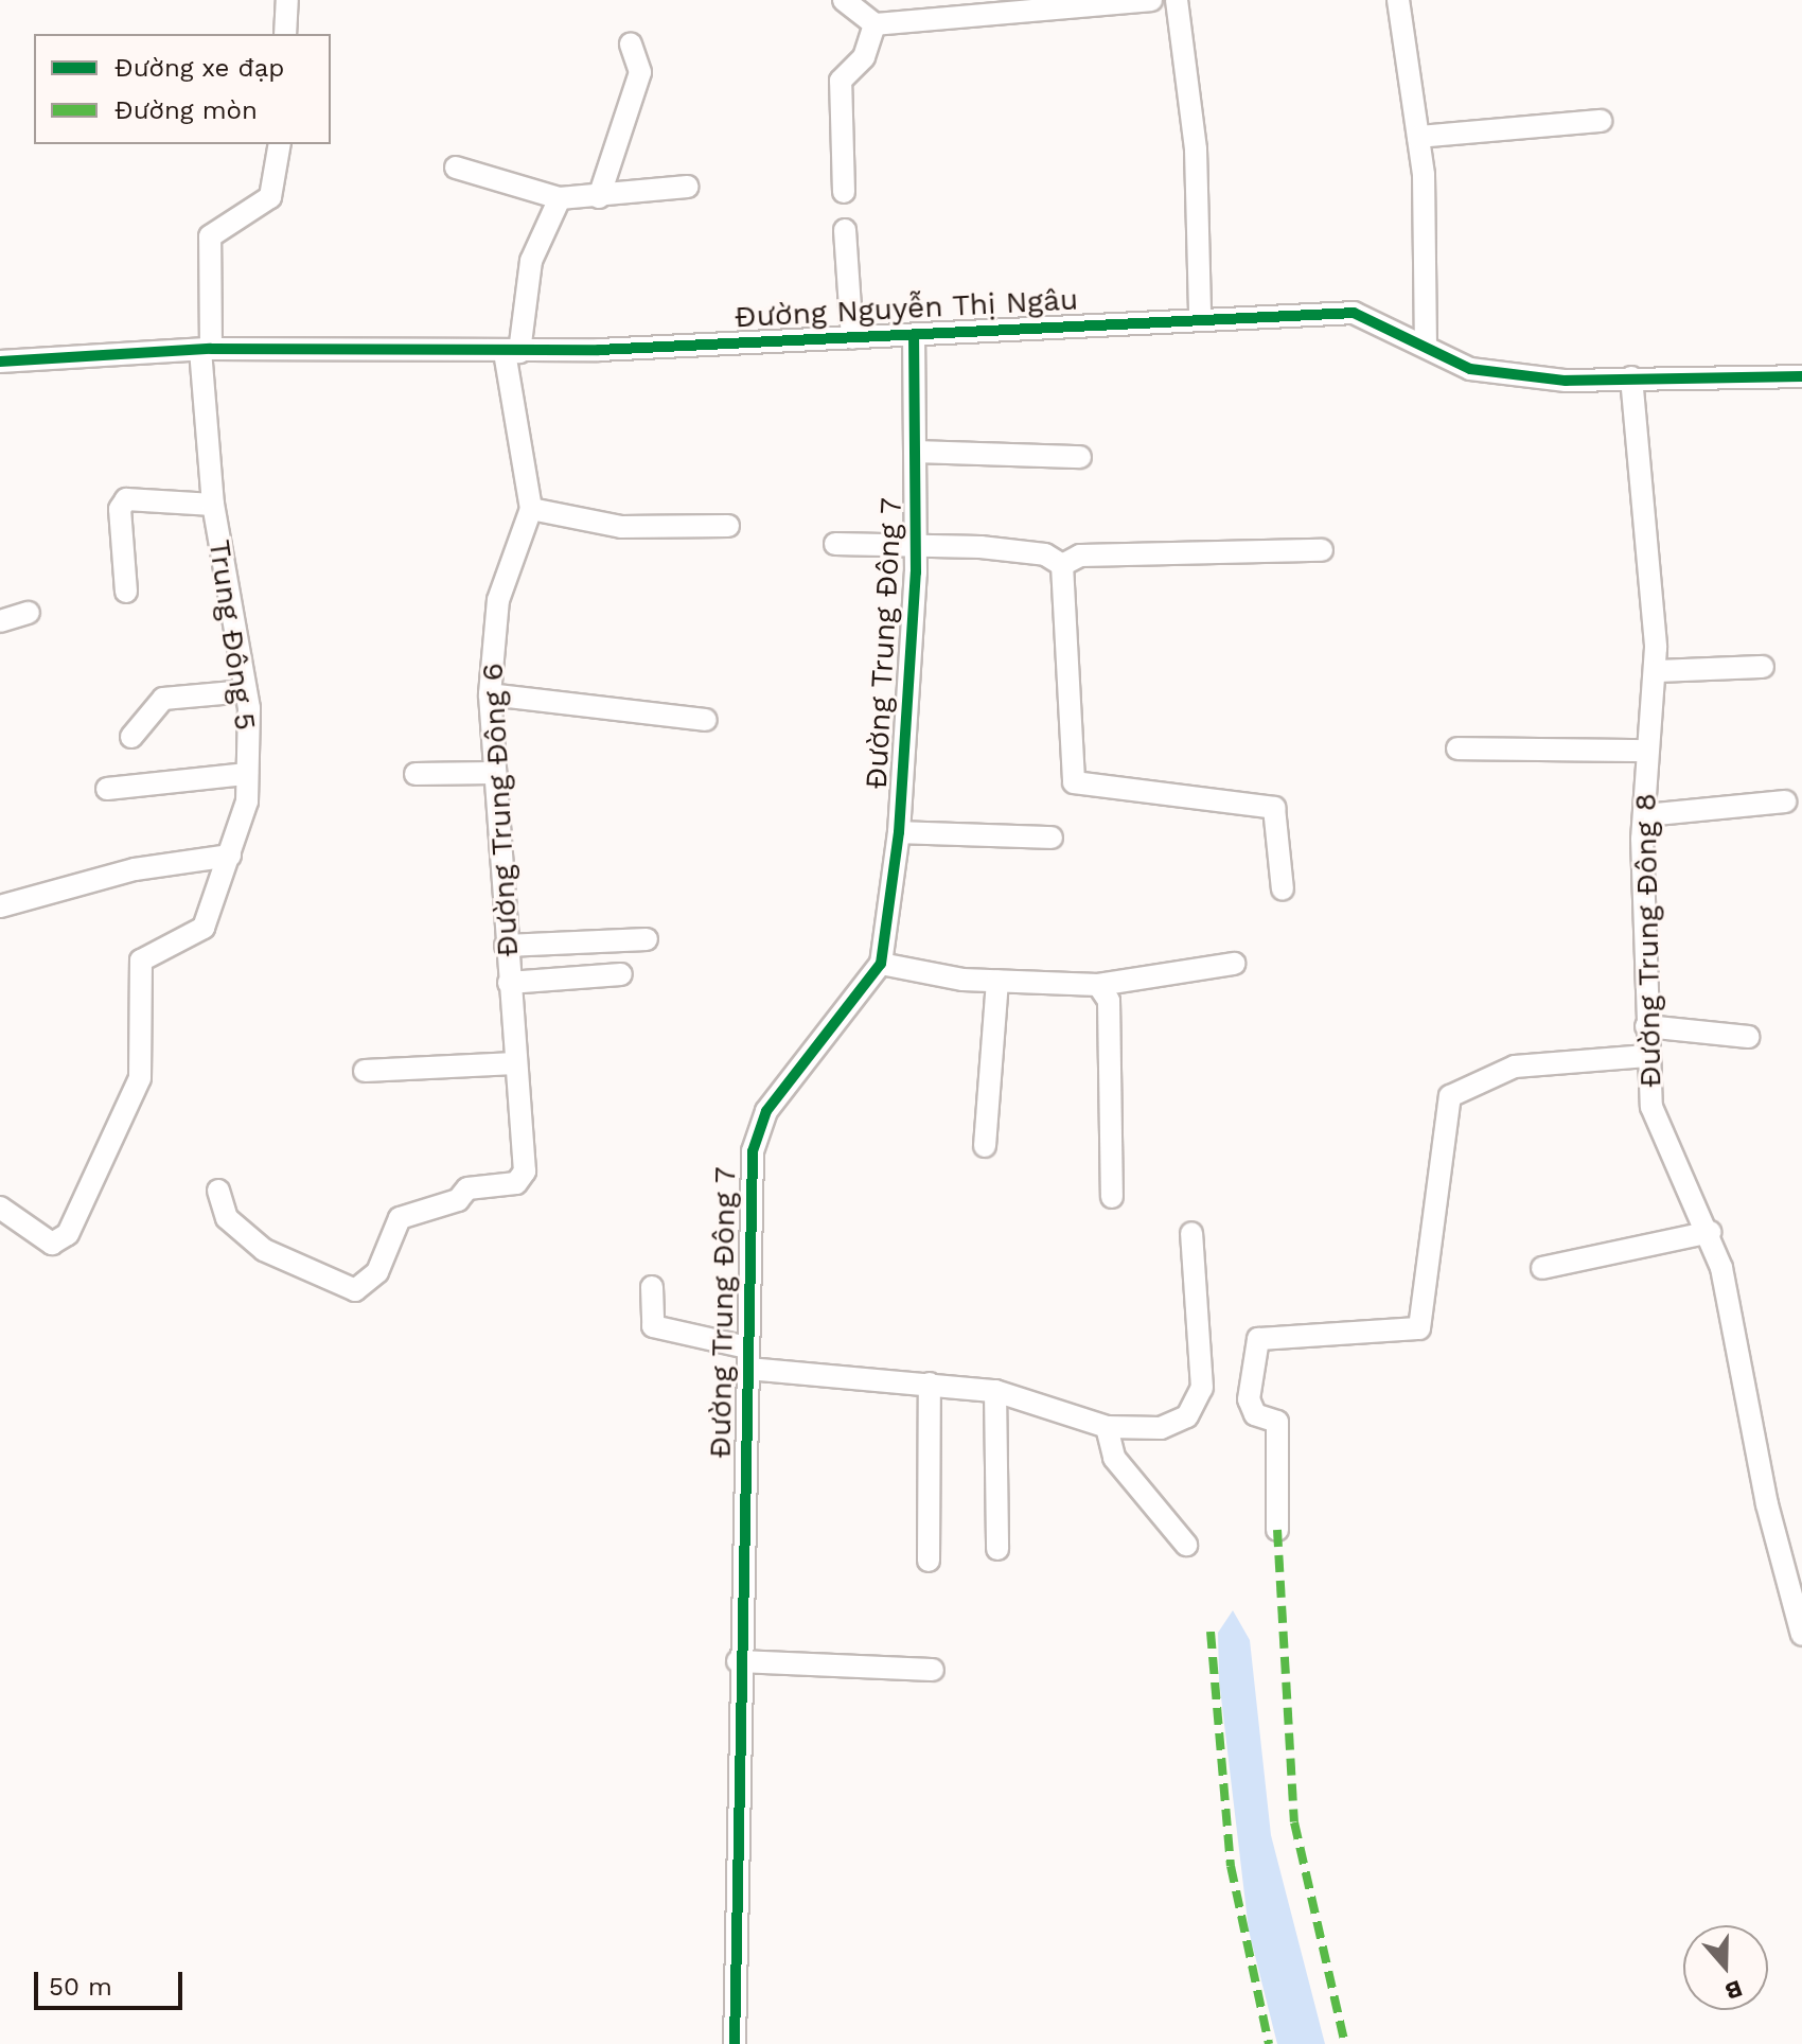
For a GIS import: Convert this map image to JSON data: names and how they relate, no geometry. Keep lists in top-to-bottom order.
{
  "streets": {
    "street": [
      "Đường Nguyễn Thị Ngâu",
      "Trung Đông 5",
      "Đường Trung Đông 7",
      "Đường Trung Đông 6",
      "Đường Trung Đông 8"
    ]
  },
  "crossings": [
    ["Đường Nguyễn Thị Ngâu", "Trung Đông 5"],
    ["Đường Nguyễn Thị Ngâu", "Đường Trung Đông 7"],
    ["Đường Nguyễn Thị Ngâu", "Đường Trung Đông 6"],
    ["Đường Nguyễn Thị Ngâu", "Đường Trung Đông 8"]
  ],
  "legend": ["Đường xe đạp", "Đường mòn"],
  "scale_bar": "50 m",
  "north": "bottom"
}
